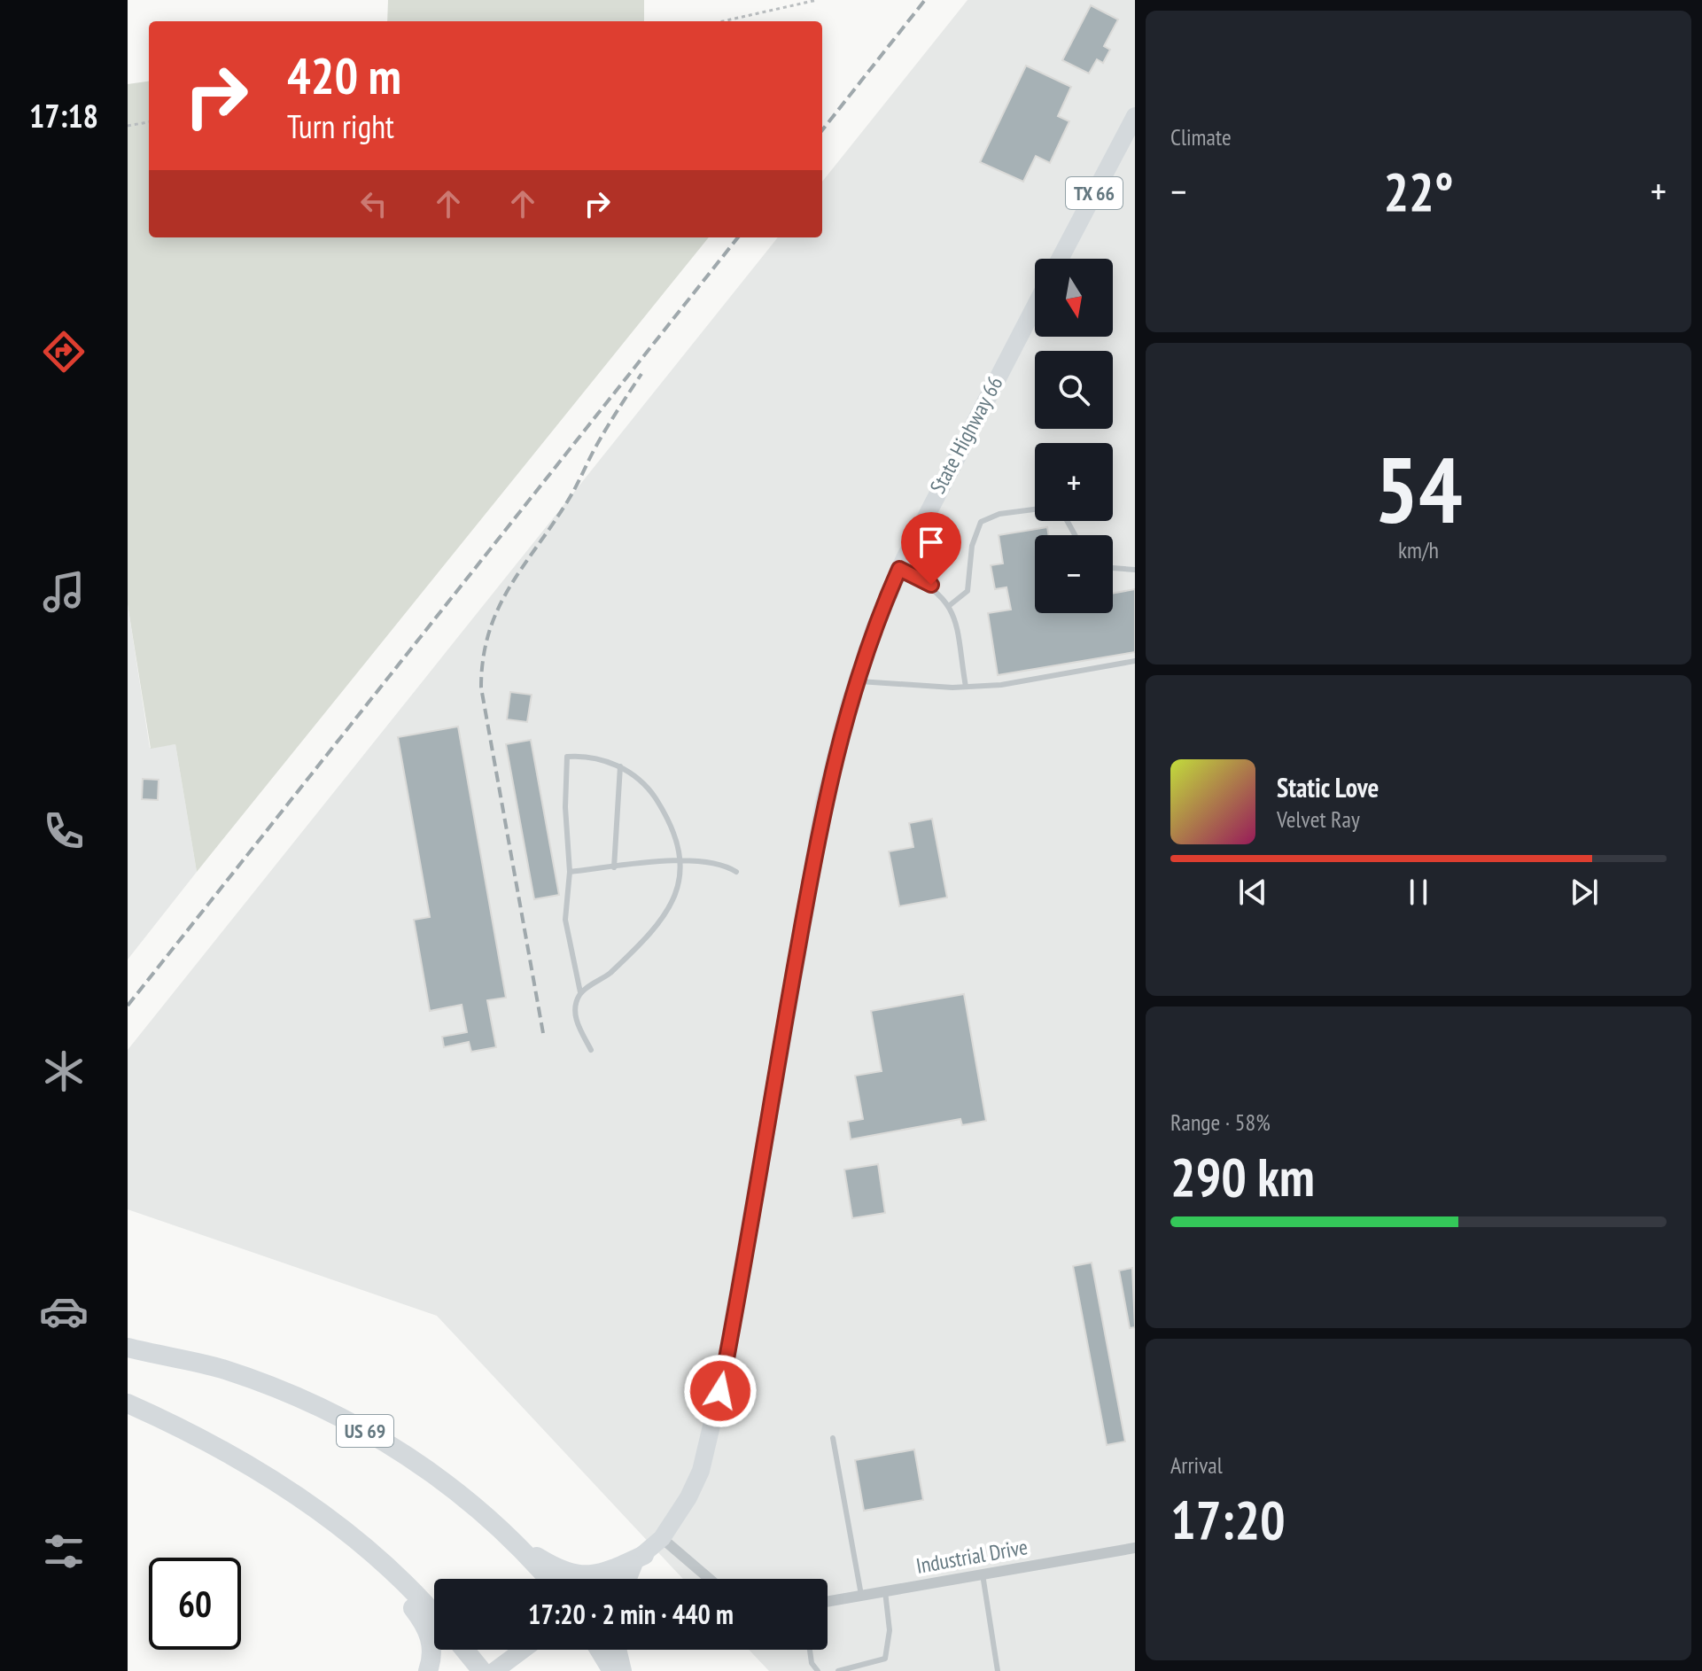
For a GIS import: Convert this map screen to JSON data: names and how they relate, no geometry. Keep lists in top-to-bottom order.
{
  "streets": {
    "highway": ["US 69"],
    "main road": ["TX 66", "State Highway 66"],
    "street": ["Industrial Drive"]
  },
  "north": "bottom",
  "page": {
    "tabs": "17:18",
    "tile": [
      "Climate",
      ["54", "km/h"],
      ["Range · 58%", "290 km"],
      ["Arrival", "17:20"]
    ],
    "turn": ["420 m", "Turn right"],
    "heat": ["−", "22°", "+"],
    "map_buttons": ["+", "−"],
    "song": ["Static Love", "Velvet Ray"],
    "limit": "60",
    "trip": "17:20 · 2 min · 440 m"
  }
}
